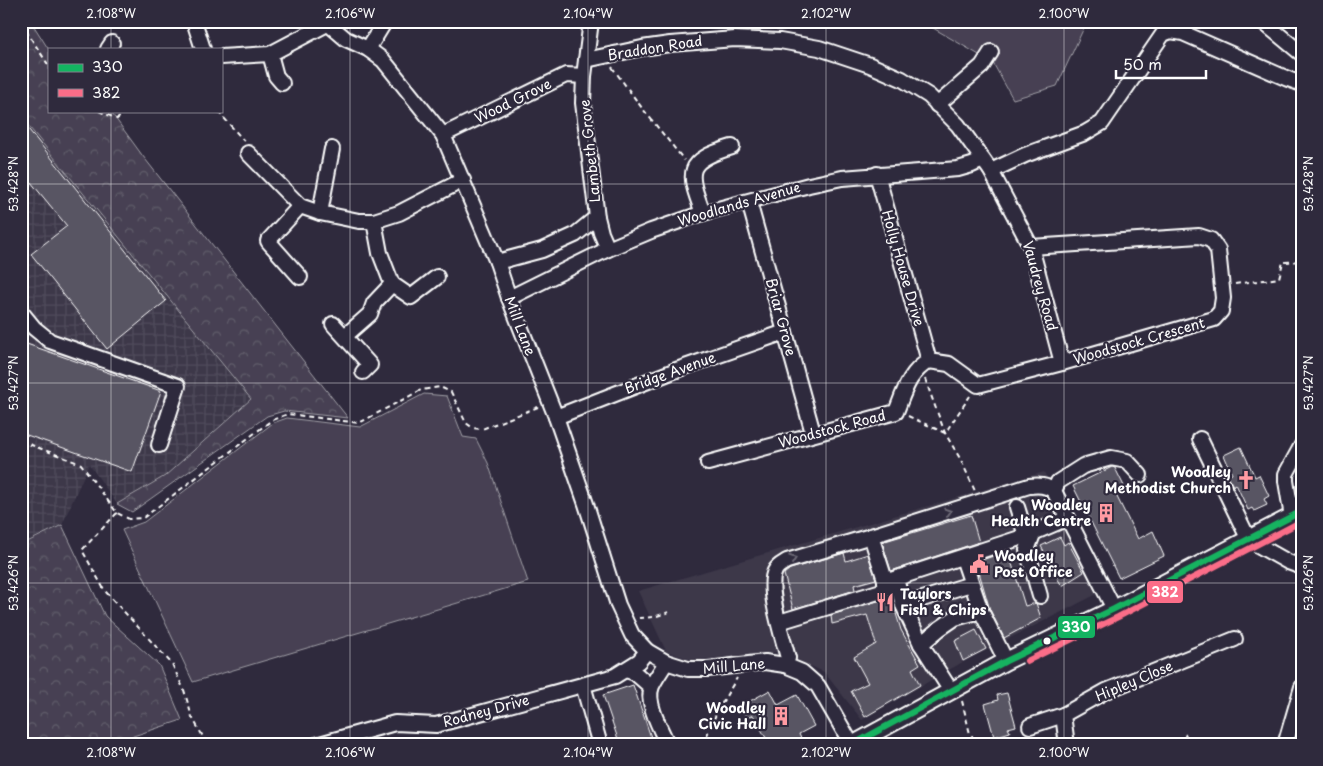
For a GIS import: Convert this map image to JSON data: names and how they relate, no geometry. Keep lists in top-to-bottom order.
{
  "streets": {
    "street": [
      "Braddon Road",
      "Wood Grove",
      "Lambeth Grove",
      "Woodlands Avenue",
      "Holly House Drive",
      "Vaudrey Road",
      "Briar Grove",
      "Mill Lane",
      "Woodstock Crescent",
      "Bridge Avenue",
      "Woodstock Road",
      "Hipley Close",
      "Rodney Drive"
    ]
  },
  "crossings": [
    ["Braddon Road", "Lambeth Grove"],
    ["Braddon Road", "Woodlands Avenue"],
    ["Braddon Road", "Vaudrey Road"],
    ["Wood Grove", "Lambeth Grove"],
    ["Wood Grove", "Mill Lane"],
    ["Lambeth Grove", "Woodlands Avenue"],
    ["Woodlands Avenue", "Holly House Drive"],
    ["Woodlands Avenue", "Vaudrey Road"],
    ["Woodlands Avenue", "Briar Grove"],
    ["Woodlands Avenue", "Mill Lane"],
    ["Holly House Drive", "Woodstock Road"],
    ["Vaudrey Road", "Woodstock Crescent"],
    ["Briar Grove", "Bridge Avenue"],
    ["Briar Grove", "Woodstock Road"],
    ["Mill Lane", "Bridge Avenue"],
    ["Mill Lane", "Rodney Drive"]
  ],
  "places": {
    "church": ["Woodley Methodist Church"],
    "building": ["Woodley Health Centre", "Woodley Civic Hall"],
    "public building": ["Woodley Post Office"],
    "restaurant": ["Taylors Fish & Chips"]
  },
  "lines": ["transit line 330", "transit line 382"],
  "legend": ["330", "382"],
  "scale_bar": "50 m",
  "coordinates": [
    "2.108°W",
    "2.106°W",
    "2.104°W",
    "2.102°W",
    "2.100°W",
    "53.428°N",
    "53.427°N",
    "53.426°N"
  ]
}
